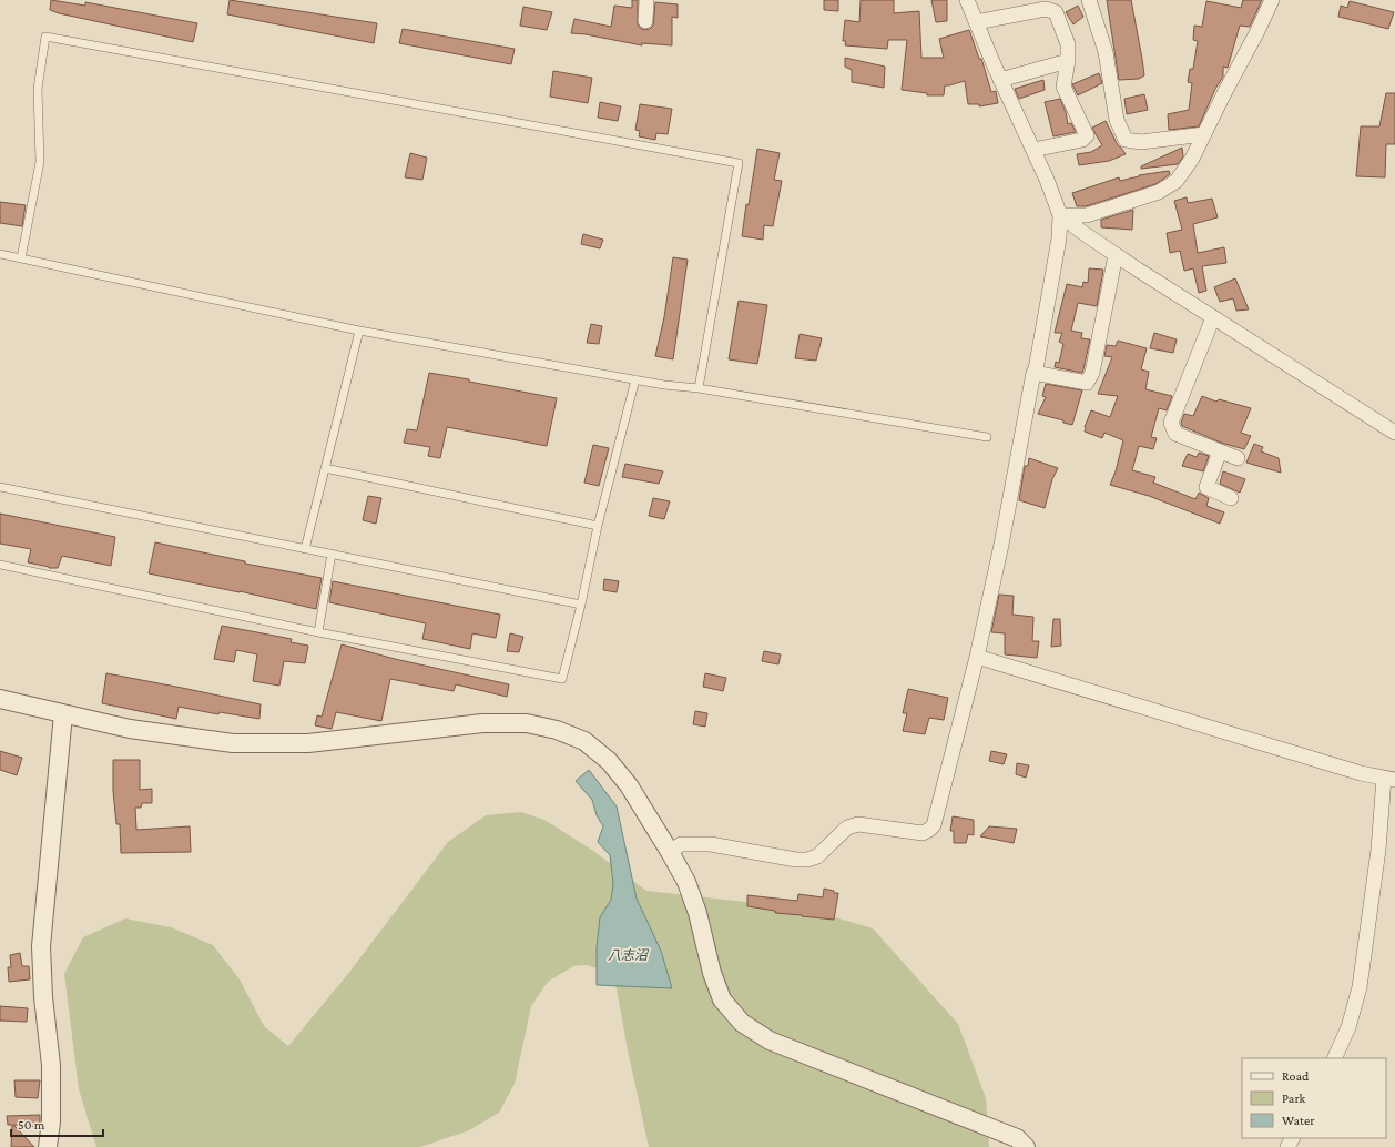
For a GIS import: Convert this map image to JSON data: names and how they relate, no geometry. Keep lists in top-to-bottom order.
{
  "water": ["八志沼"],
  "legend": ["Road", "Park", "Water"],
  "scale_bar": "50 m"
}
